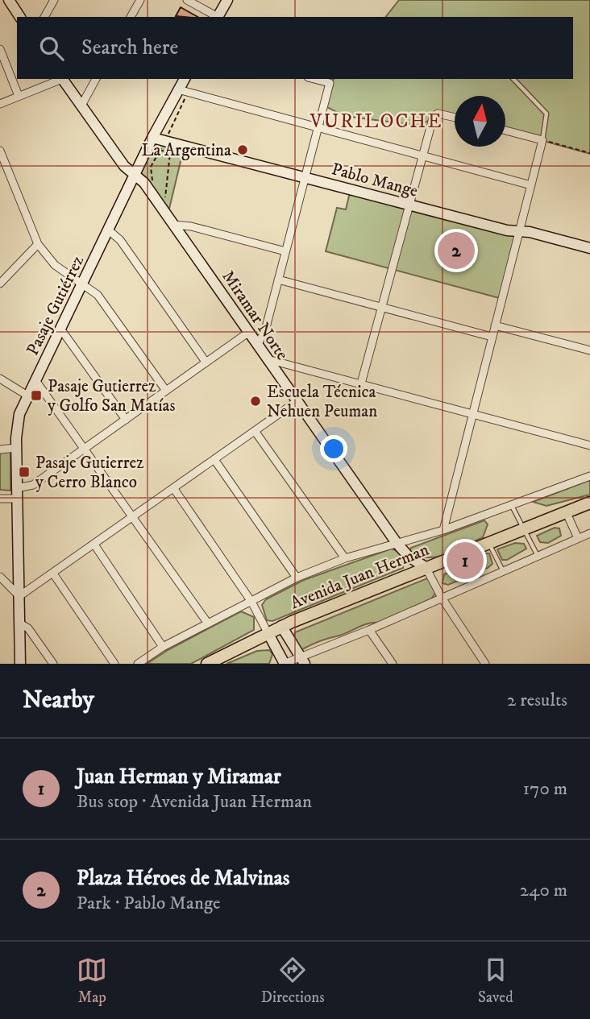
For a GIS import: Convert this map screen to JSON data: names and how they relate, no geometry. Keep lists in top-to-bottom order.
{
  "streets": {
    "main road": ["Avenida Juan Herman"],
    "street": ["Pablo Mange", "Pasaje Gutiérrez", "Miramar Norte"]
  },
  "crossings": [
    ["Pablo Mange", "Pasaje Gutiérrez"],
    ["Pasaje Gutiérrez", "Miramar Norte"],
    ["Miramar Norte", "Avenida Juan Herman"]
  ],
  "districts": ["VURILOCHE"],
  "places": {
    "other": ["La Argentina", "Escuela Técnica Nehuen Peuman"],
    "transit": ["Pasaje Gutierrez y Golfo San Matías", "Pasaje Gutierrez y Cerro Blanco"]
  },
  "north": "top",
  "page": {
    "search": "Search here",
    "pins": ["2", "1"],
    "heading": ["Nearby", "2 results"],
    "list": [
      {
        "mark": "1",
        "name": "Juan Herman y Miramar",
        "note": "Bus stop · Avenida Juan Herman",
        "value": "170 m"
      },
      {
        "mark": "2",
        "name": "Plaza Héroes de Malvinas",
        "note": "Park · Pablo Mange",
        "value": "240 m"
      }
    ],
    "nav": ["Map", "Directions", "Saved"]
  }
}
